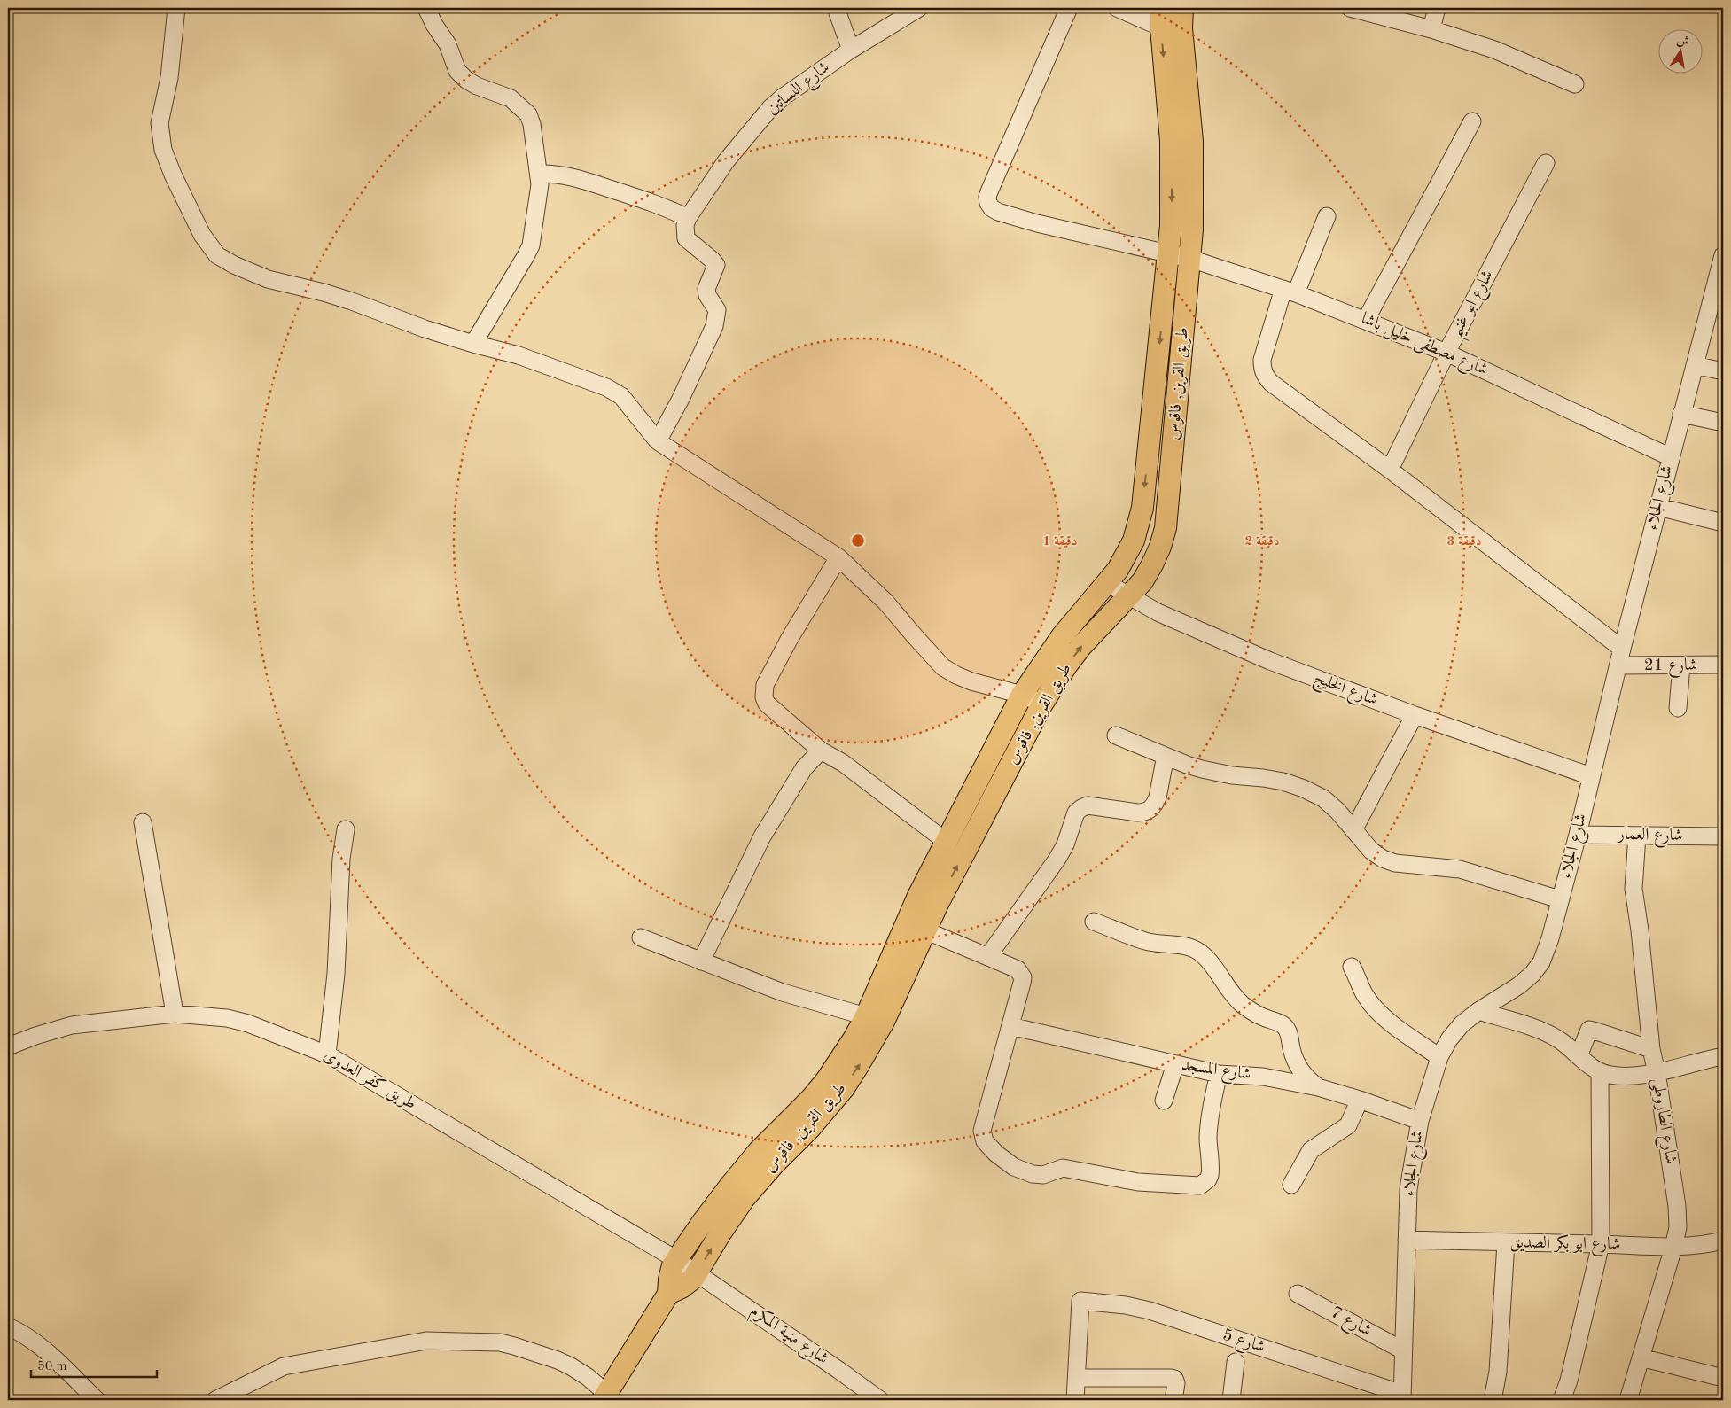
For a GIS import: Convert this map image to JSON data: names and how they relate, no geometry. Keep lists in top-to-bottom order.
{
  "streets": {
    "main road": ["طريق القرين, فاقوس"],
    "street": [
      "شارع البساتين",
      "شارع ابو غنيم",
      "شارع مصطفى خليل باشا",
      "شارع الجلاء",
      "شارع 21",
      "شارع الخليج",
      "شارع العمار",
      "شارع المسجد",
      "طريق كفر العدوى",
      "شارع الطاروطى",
      "شارع ابو بكر الصديق",
      "شارع 7",
      "شارع منية المكرم",
      "شارع 5"
    ]
  },
  "crossings": [
    ["شارع ابو غنيم", "شارع مصطفى خليل باشا"],
    ["شارع مصطفى خليل باشا", "طريق القرين, فاقوس"],
    ["شارع مصطفى خليل باشا", "شارع الجلاء"],
    ["طريق القرين, فاقوس", "شارع الخليج"],
    ["طريق القرين, فاقوس", "طريق كفر العدوى"],
    ["طريق القرين, فاقوس", "شارع منية المكرم"],
    ["شارع الجلاء", "شارع 21"],
    ["شارع الجلاء", "شارع الخليج"],
    ["شارع الجلاء", "شارع العمار"],
    ["شارع الجلاء", "شارع المسجد"],
    ["شارع الجلاء", "شارع ابو بكر الصديق"],
    ["شارع الجلاء", "شارع 7"],
    ["شارع الجلاء", "شارع 5"],
    ["شارع العمار", "شارع الطاروطى"],
    ["طريق كفر العدوى", "شارع منية المكرم"],
    ["شارع الطاروطى", "شارع ابو بكر الصديق"]
  ],
  "scale_bar": "50 m",
  "north": "top",
  "rings": ["1 دقيقة", "2 دقيقة", "3 دقيقة"]
}
